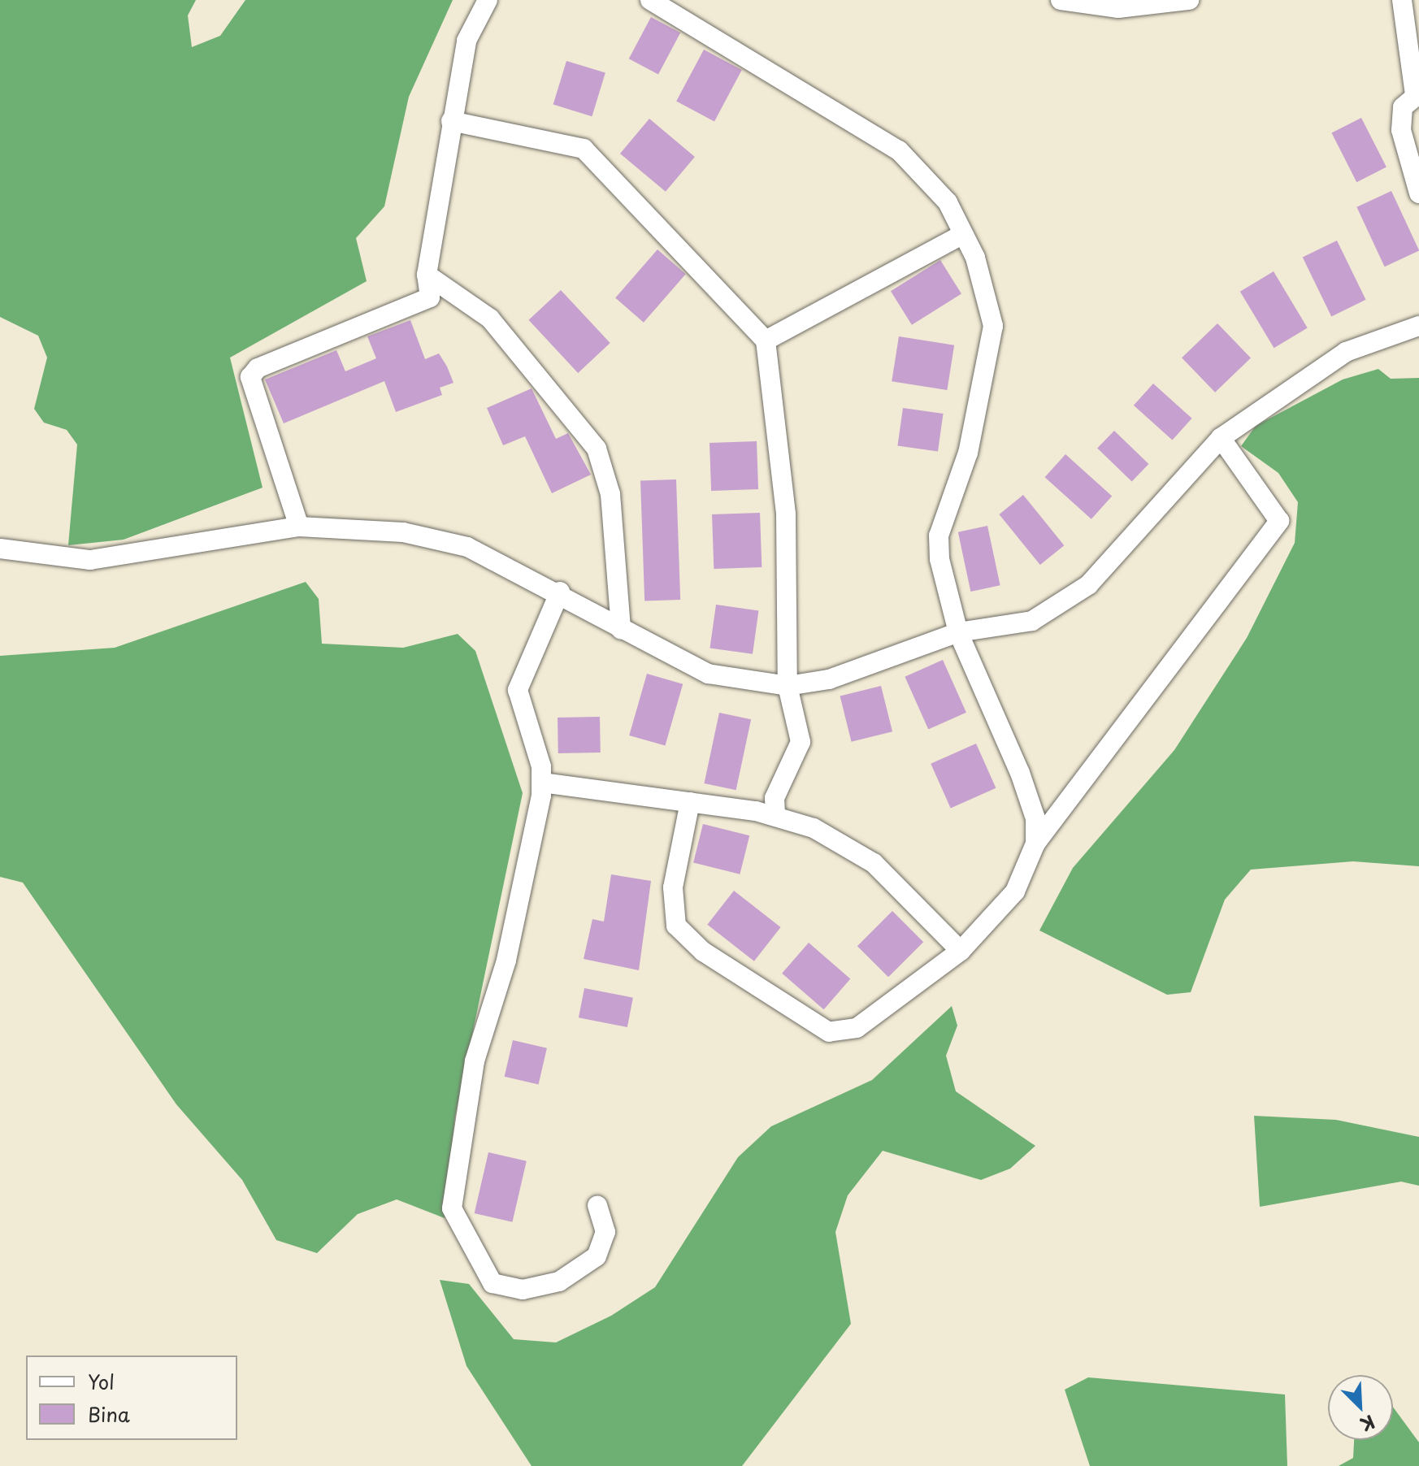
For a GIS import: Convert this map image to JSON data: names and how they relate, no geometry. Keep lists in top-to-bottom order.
{
  "legend": ["Yol", "Bina"],
  "north": "bottom right"
}
